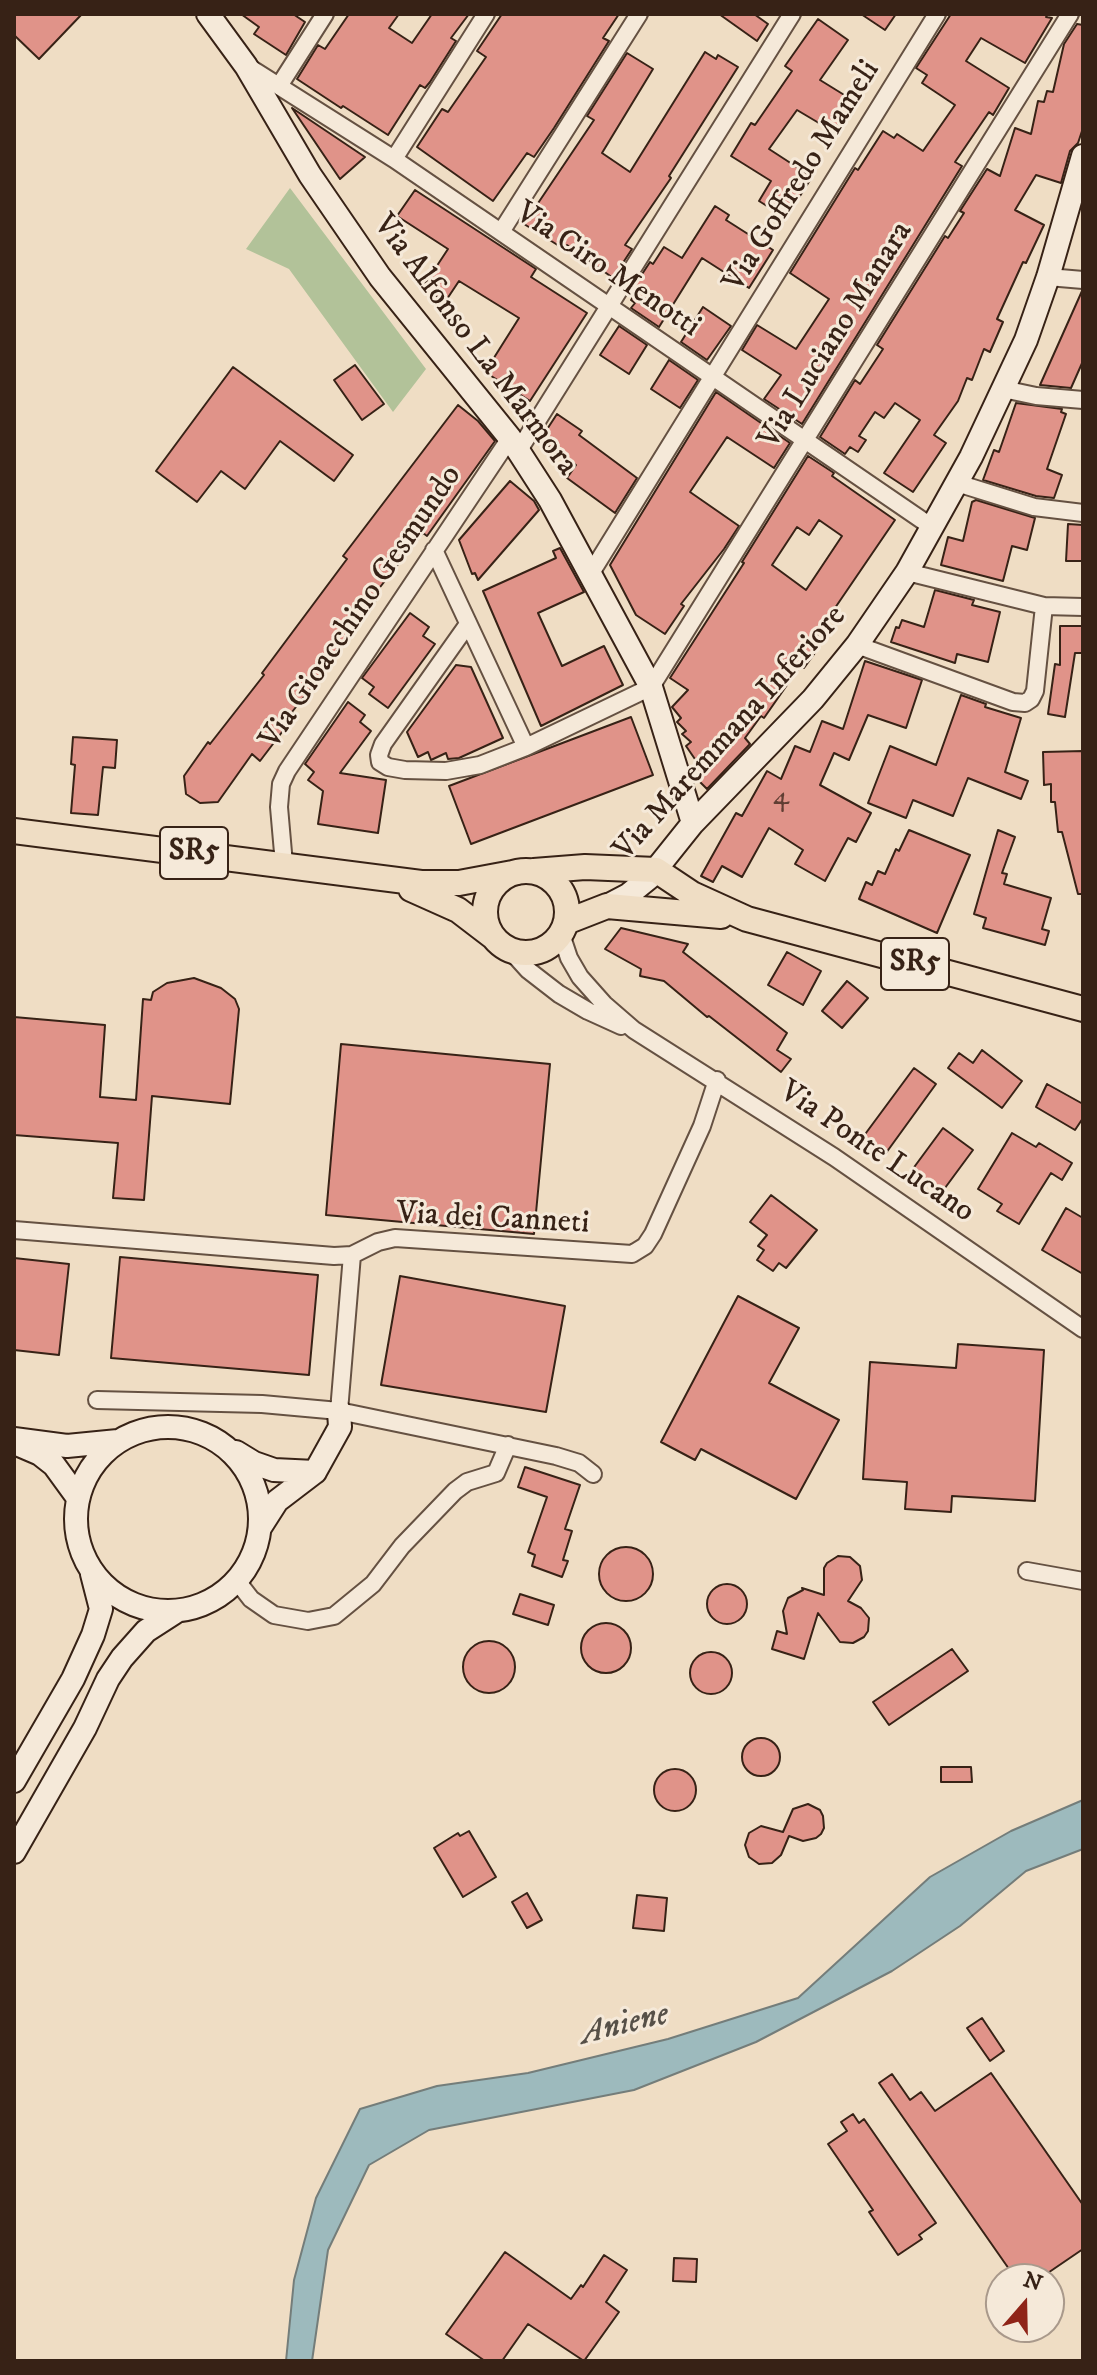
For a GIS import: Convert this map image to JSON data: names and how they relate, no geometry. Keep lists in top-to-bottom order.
{
  "streets": {
    "main road": ["Via Alfonso La Marmora", "Via Maremmana Inferiore", "SR5"],
    "street": [
      "Via Goffredo Mameli",
      "Via Ciro Menotti",
      "Via Luciano Manara",
      "Via Gioacchino Gesmundo",
      "Via Ponte Lucano",
      "Via dei Canneti"
    ]
  },
  "crossings": [
    ["Via Goffredo Mameli", "Via Ciro Menotti"],
    ["Via Goffredo Mameli", "Via Alfonso La Marmora"],
    ["Via Ciro Menotti", "Via Luciano Manara"],
    ["Via Ciro Menotti", "Via Alfonso La Marmora"],
    ["Via Ciro Menotti", "Via Gioacchino Gesmundo"],
    ["Via Ciro Menotti", "Via Maremmana Inferiore"],
    ["Via Luciano Manara", "Via Alfonso La Marmora"],
    ["Via Alfonso La Marmora", "Via Gioacchino Gesmundo"],
    ["Via Alfonso La Marmora", "Via Maremmana Inferiore"],
    ["Via Gioacchino Gesmundo", "SR5"],
    ["Via Ponte Lucano", "Via dei Canneti"]
  ],
  "water": ["Aniene"],
  "house_numbers": ["4"],
  "north": "top"
}
